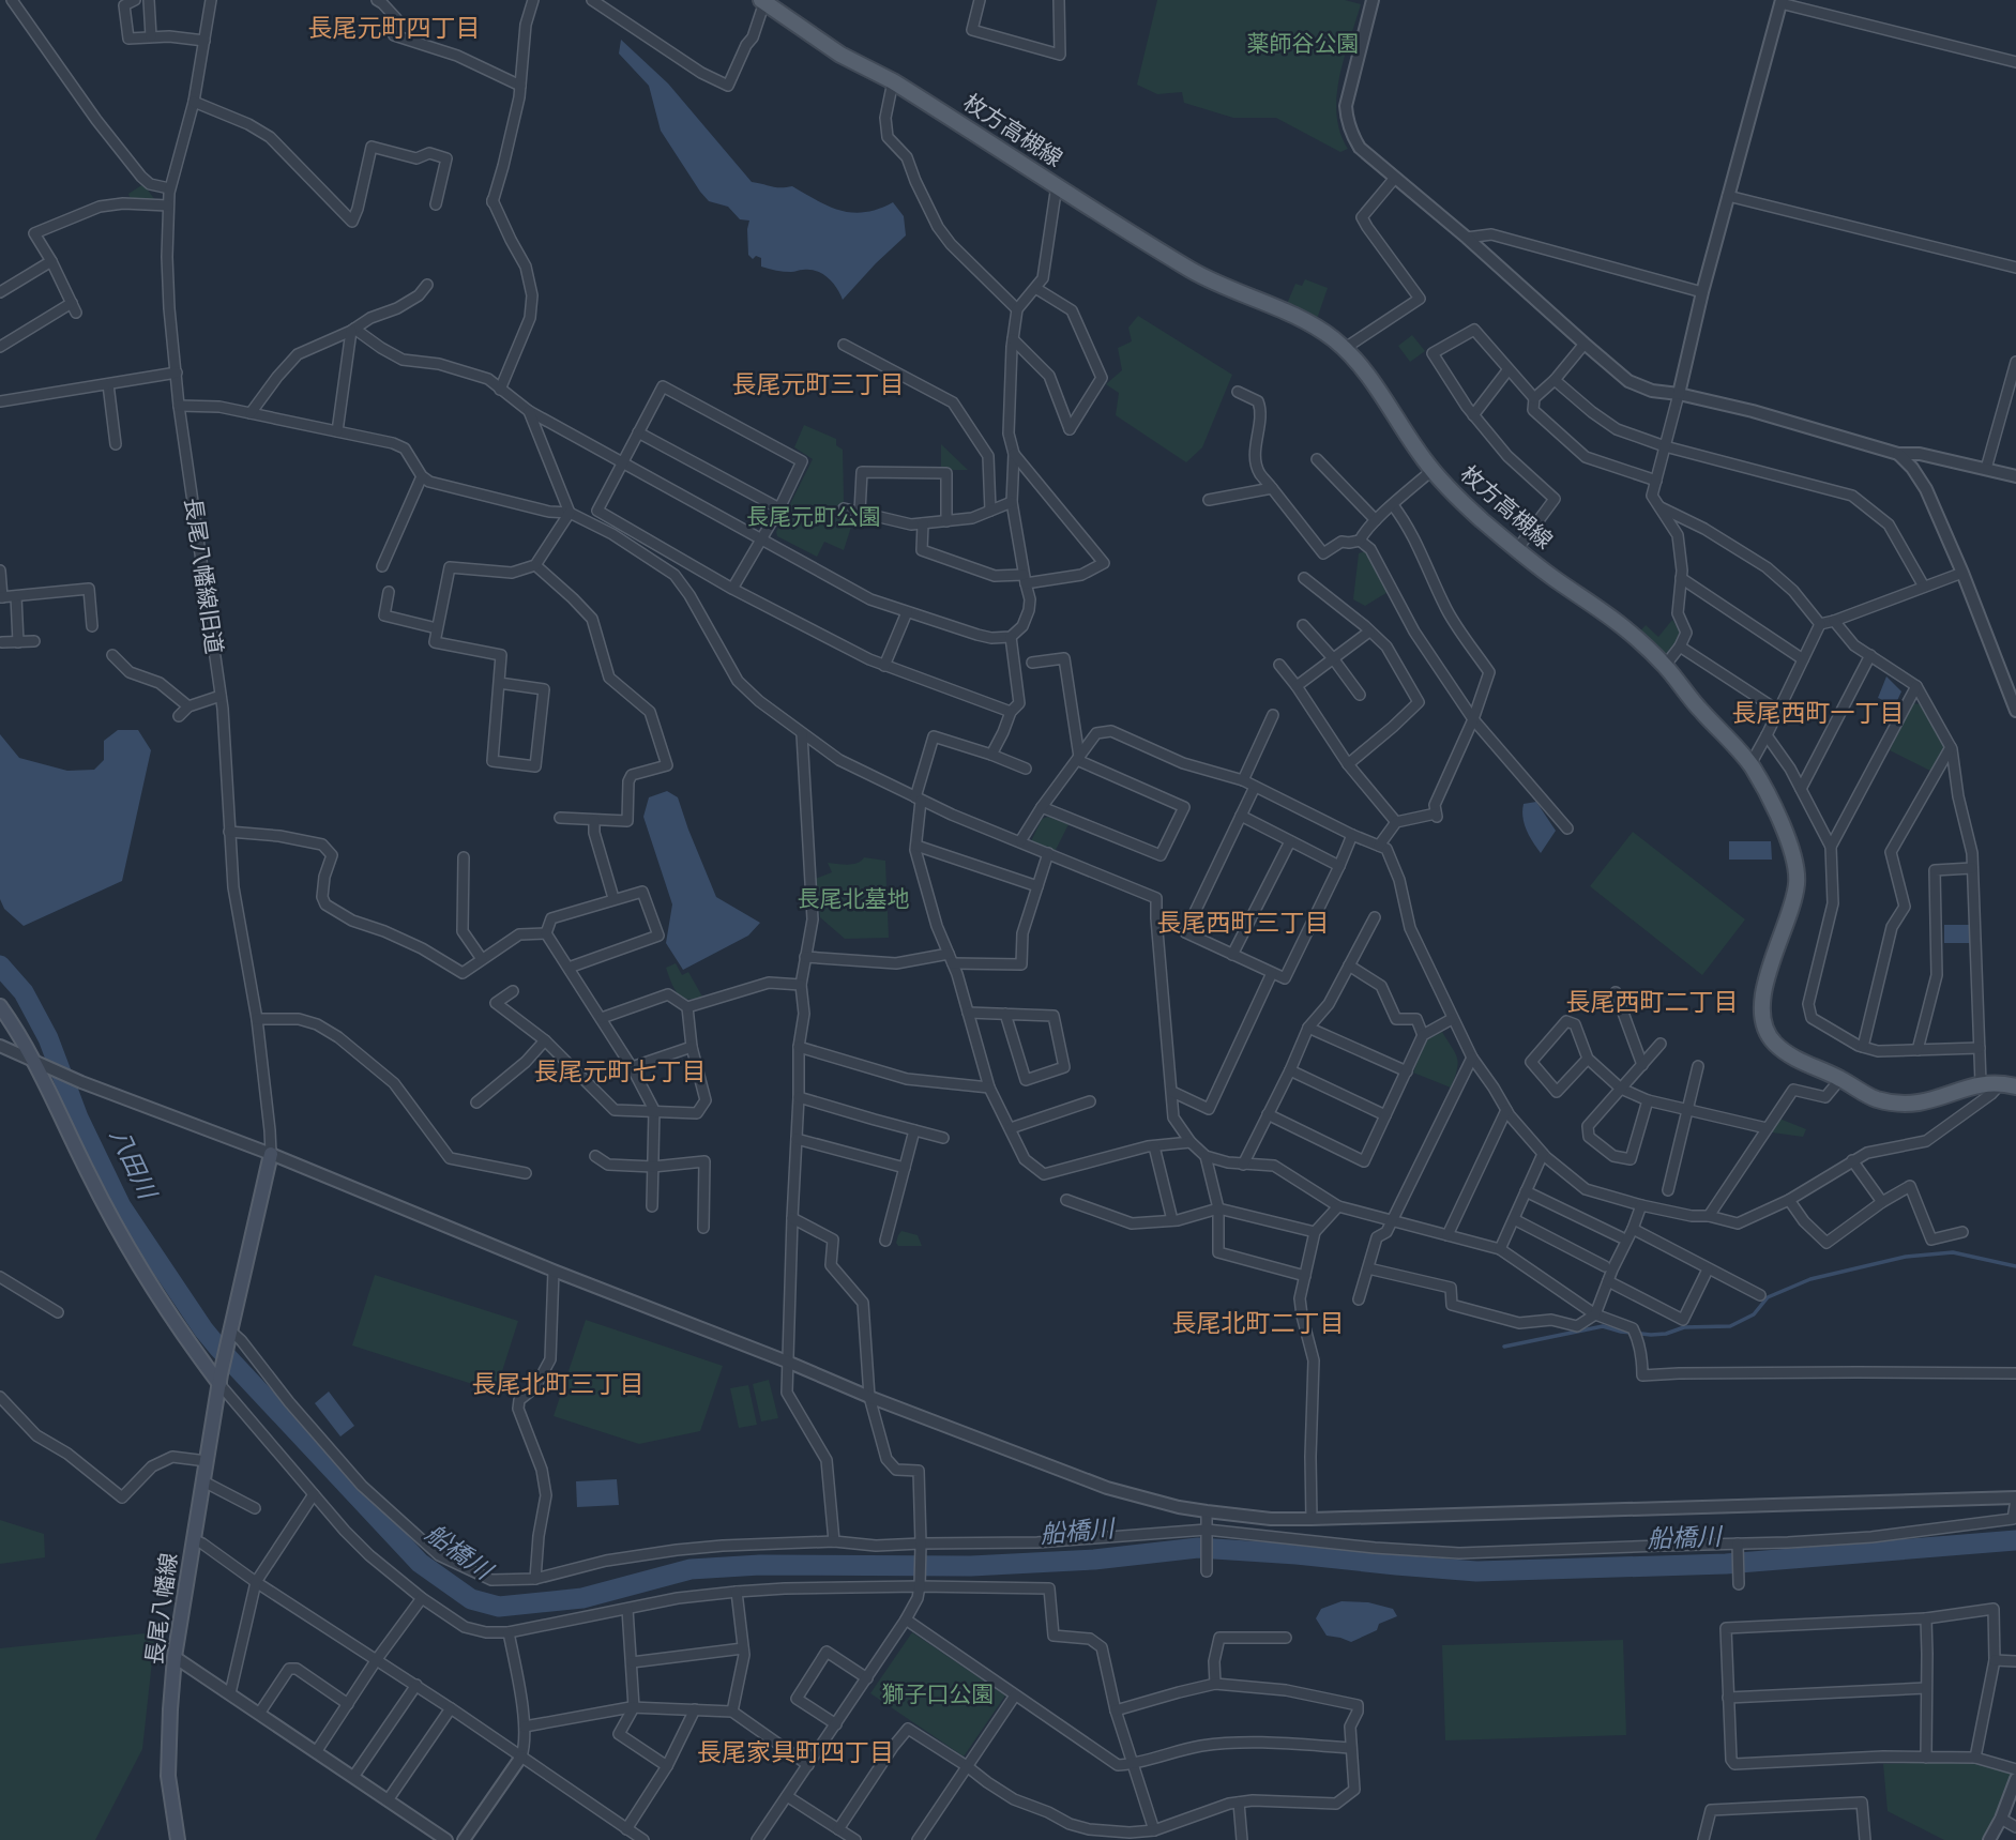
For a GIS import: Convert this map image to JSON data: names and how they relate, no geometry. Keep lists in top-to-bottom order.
{
  "streets": {
    "main road": ["枚方高槻線", "長尾八幡線"],
    "street": ["長尾八幡線旧道"]
  },
  "crossings": [
    ["長尾八幡線旧道", "長尾八幡線"]
  ],
  "districts": [
    "長尾元町四丁目",
    "長尾元町三丁目",
    "長尾西町一丁目",
    "長尾西町三丁目",
    "長尾西町二丁目",
    "長尾元町七丁目",
    "長尾北町二丁目",
    "長尾北町三丁目",
    "長尾家具町四丁目"
  ],
  "water": ["八田川", "船橋川"],
  "parks": [
    "薬師谷公園",
    "長尾元町公園",
    "長尾北墓地",
    "獅子口公園"
  ]
}
